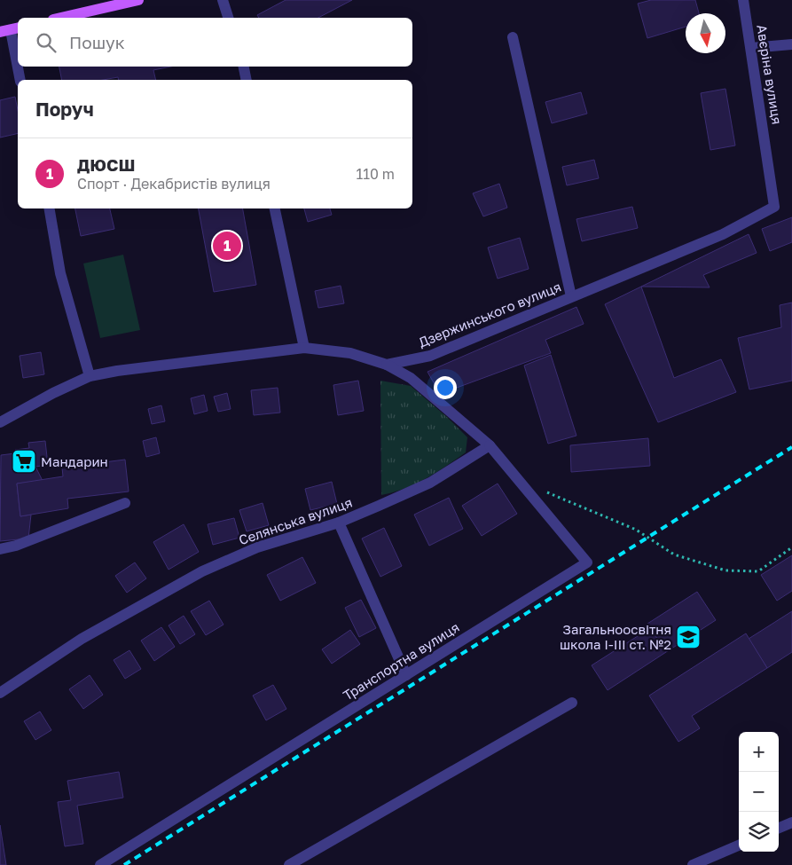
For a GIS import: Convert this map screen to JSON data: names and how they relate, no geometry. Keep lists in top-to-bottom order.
{
  "streets": {
    "street": [
      "Авєріна вулиця",
      "Дзержинського вулиця",
      "Селянська вулиця",
      "Транспортна вулиця"
    ]
  },
  "crossings": [
    ["Авєріна вулиця", "Дзержинського вулиця"],
    ["Селянська вулиця", "Транспортна вулиця"]
  ],
  "places": {
    "supermarket": ["Мандарин"],
    "school or university": ["Загальноосвітня школа І-ІІІ ст. №2"]
  },
  "north": "bottom",
  "page": {
    "search": "Пошук",
    "heading": "Поруч",
    "list": [
      {
        "mark": "1",
        "name": "ДЮСШ",
        "note": "Спорт · Декабристів вулиця",
        "value": "110 m"
      }
    ],
    "pins": "1",
    "map_buttons": ["+", "−"]
  }
}
